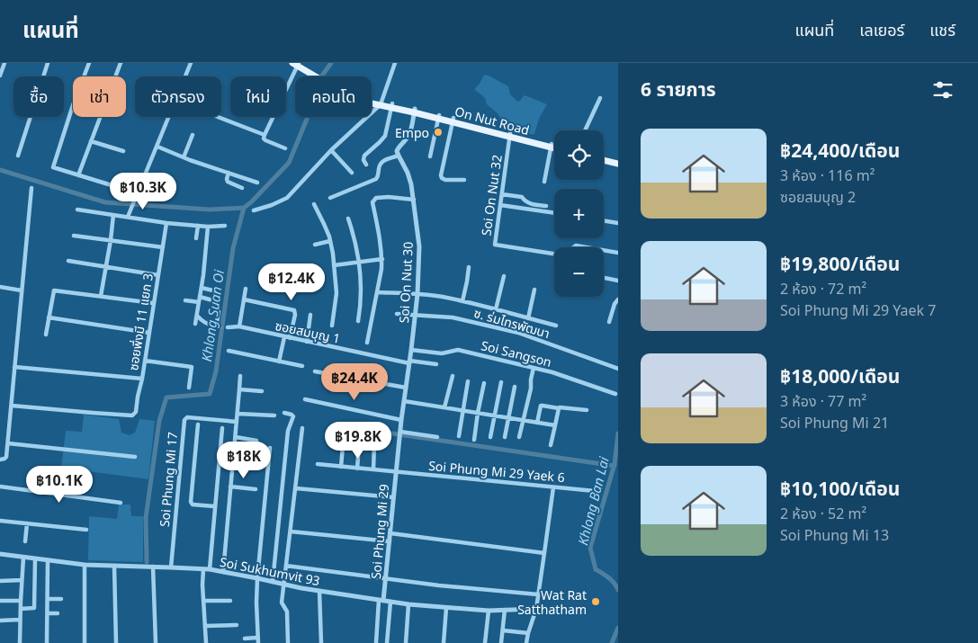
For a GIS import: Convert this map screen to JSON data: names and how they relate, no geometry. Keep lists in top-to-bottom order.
{
  "streets": {
    "main road": ["On Nut Road"],
    "street": [
      "Soi On Nut 32",
      "Soi On Nut 30",
      "ซอยพึ่งมี 11 แยก 3",
      "ซ. ร่มไทรพัฒนา",
      "ซอยสมบุญ 1",
      "Soi Sangson",
      "Soi Phung Mi 29 Yaek 6",
      "Soi Phung Mi 17",
      "Soi Phung Mi 29",
      "Soi Sukhumvit 93"
    ]
  },
  "crossings": [
    ["On Nut Road", "Soi On Nut 32"],
    ["Soi On Nut 30", "ซ. ร่มไทรพัฒนา"],
    ["Soi On Nut 30", "ซอยสมบุญ 1"],
    ["Soi On Nut 30", "Soi Sangson"],
    ["Soi On Nut 30", "Soi Phung Mi 29"],
    ["Soi Phung Mi 29 Yaek 6", "Soi Phung Mi 29"],
    ["Soi Phung Mi 17", "Soi Sukhumvit 93"],
    ["Soi Phung Mi 29", "Soi Sukhumvit 93"]
  ],
  "water": ["Khlong Suan Oi", "Khlong Ban Lai"],
  "places": ["Empo", "Wat Rat Satthatham"],
  "page": {
    "header": "แผนที่",
    "nav": ["แผนที่", "เลเยอร์", "แชร์"],
    "heading": "6 รายการ",
    "chip": [
      "ซื้อ",
      "เช่า",
      "ตัวกรอง",
      "ใหม่",
      "คอนโด"
    ],
    "list": [
      {
        "name": "฿24,400/เดือน",
        "note": "3 ห้อง · 116 m² · ซอยสมบุญ 2"
      },
      {
        "name": "฿19,800/เดือน",
        "note": "2 ห้อง · 72 m² · Soi Phung Mi 29 Yaek 7"
      },
      {
        "name": "฿18,000/เดือน",
        "note": "3 ห้อง · 77 m² · Soi Phung Mi 21"
      },
      {
        "name": "฿10,100/เดือน",
        "note": "2 ห้อง · 52 m² · Soi Phung Mi 13"
      }
    ],
    "map_buttons": ["+", "−"],
    "price": [
      "฿10.3K",
      "฿12.4K",
      "฿24.4K",
      "฿19.8K",
      "฿18K",
      "฿10.1K"
    ]
  }
}
